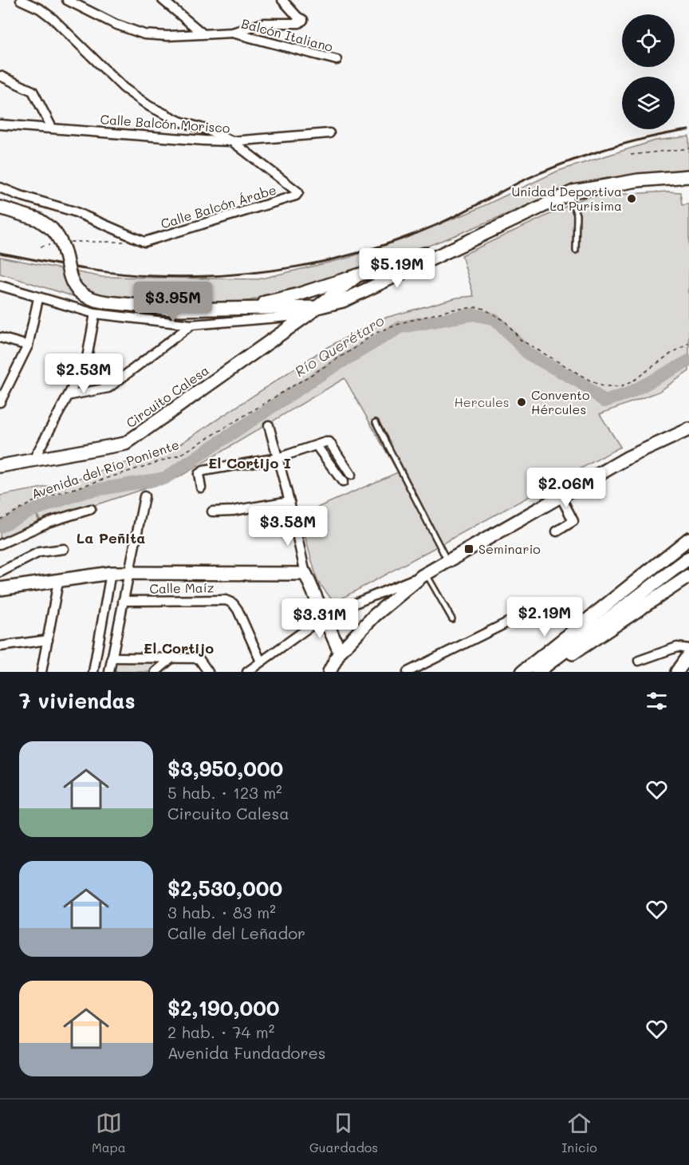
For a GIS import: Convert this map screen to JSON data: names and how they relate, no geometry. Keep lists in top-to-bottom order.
{
  "streets": {
    "street": [
      "Balcón Italiano",
      "Calle Balcón Morisco",
      "Calle Balcón Árabe",
      "Circuito Calesa",
      "Calle Maíz"
    ],
    "path": ["Avenida del Río Poniente"]
  },
  "crossings": [
    ["Calle Balcón Morisco", "Calle Balcón Árabe"]
  ],
  "districts": ["El Cortijo I", "La Peñita", "El Cortijo"],
  "water": ["Río Querétaro"],
  "parks": ["Hercules"],
  "places": {
    "other": ["Unidad Deportiva La Purísima", "Convento Hércules"],
    "transit": ["Seminario"]
  },
  "page": {
    "price": [
      "$5.19M",
      "$3.95M",
      "$2.53M",
      "$2.06M",
      "$3.58M",
      "$2.19M",
      "$3.31M"
    ],
    "heading": "7 viviendas",
    "list": [
      {
        "name": "$3,950,000",
        "note": "5 hab. · 123 m² · Circuito Calesa"
      },
      {
        "name": "$2,530,000",
        "note": "3 hab. · 83 m² · Calle del Leñador"
      },
      {
        "name": "$2,190,000",
        "note": "2 hab. · 74 m² · Avenida Fundadores"
      }
    ],
    "tabs": ["Mapa", "Guardados", "Inicio"]
  }
}
